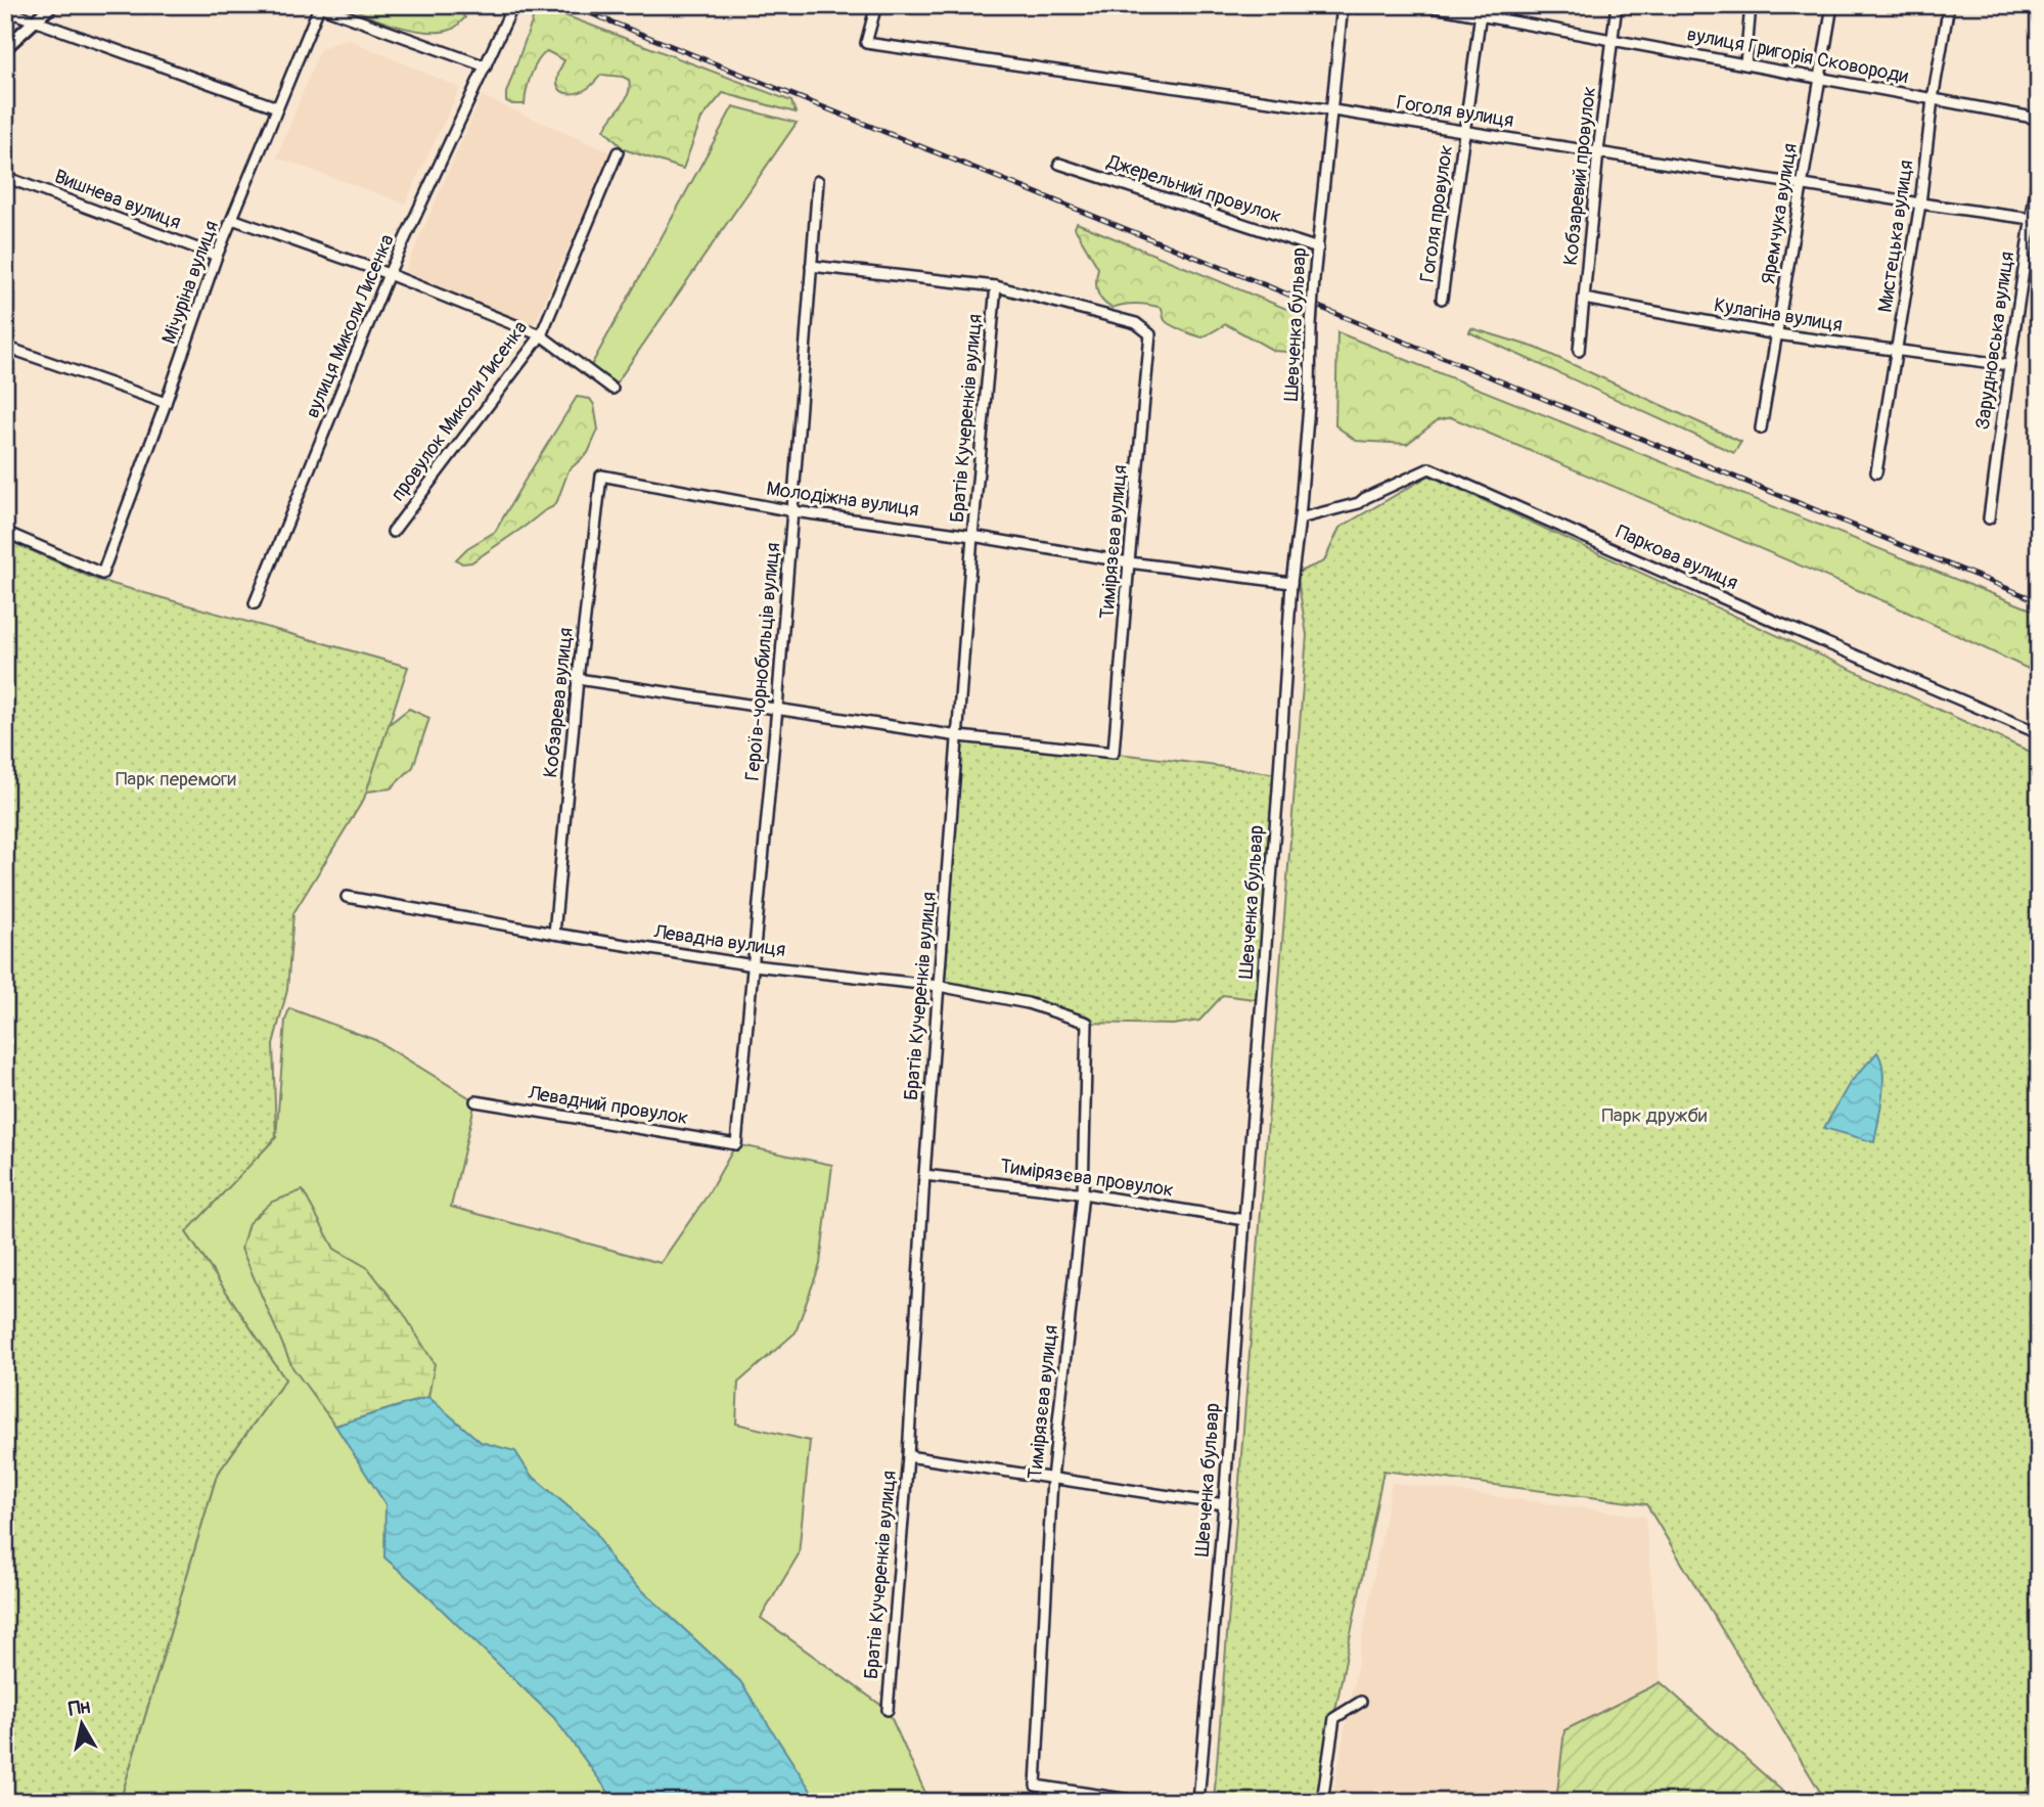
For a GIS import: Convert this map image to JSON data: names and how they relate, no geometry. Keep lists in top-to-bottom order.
{
  "streets": {
    "street": [
      "вулиця Григорія Сковороди",
      "Гоголя вулиця",
      "Кобзаревий провулок",
      "Джерельний провулок",
      "Вишнева вулиця",
      "Гоголя провулок",
      "Яремчука вулиця",
      "Мистецька вулиця",
      "Мічуріна вулиця",
      "Кулагіна вулиця",
      "Шевченка бульвар",
      "вулиця Миколи Лисенка",
      "Зарудновська вулиця",
      "провулок Миколи Лисенка",
      "Братів Кучеренків вулиця",
      "Молодіжна вулиця",
      "Тимірязєва вулиця",
      "Паркова вулиця",
      "Героїв-чорнобильців вулиця",
      "Кобзарева вулиця",
      "Левадна вулиця",
      "Левадний провулок",
      "Тимірязєва провулок"
    ]
  },
  "crossings": [
    ["вулиця Григорія Сковороди", "Кобзаревий провулок"],
    ["вулиця Григорія Сковороди", "Гоголя провулок"],
    ["вулиця Григорія Сковороди", "Яремчука вулиця"],
    ["вулиця Григорія Сковороди", "Мистецька вулиця"],
    ["Гоголя вулиця", "Кобзаревий провулок"],
    ["Гоголя вулиця", "Гоголя провулок"],
    ["Гоголя вулиця", "Яремчука вулиця"],
    ["Гоголя вулиця", "Мистецька вулиця"],
    ["Гоголя вулиця", "Шевченка бульвар"],
    ["Гоголя вулиця", "Зарудновська вулиця"],
    ["Кобзаревий провулок", "Кулагіна вулиця"],
    ["Джерельний провулок", "Шевченка бульвар"],
    ["Вишнева вулиця", "Мічуріна вулиця"],
    ["Яремчука вулиця", "Кулагіна вулиця"],
    ["Мистецька вулиця", "Кулагіна вулиця"],
    ["Кулагіна вулиця", "Зарудновська вулиця"],
    ["Шевченка бульвар", "Молодіжна вулиця"],
    ["Шевченка бульвар", "Паркова вулиця"],
    ["Шевченка бульвар", "Тимірязєва провулок"],
    ["Братів Кучеренків вулиця", "Молодіжна вулиця"],
    ["Братів Кучеренків вулиця", "Тимірязєва вулиця"],
    ["Братів Кучеренків вулиця", "Левадна вулиця"],
    ["Братів Кучеренків вулиця", "Тимірязєва провулок"],
    ["Молодіжна вулиця", "Тимірязєва вулиця"],
    ["Молодіжна вулиця", "Героїв-чорнобильців вулиця"],
    ["Молодіжна вулиця", "Кобзарева вулиця"],
    ["Тимірязєва вулиця", "Левадна вулиця"],
    ["Тимірязєва вулиця", "Тимірязєва провулок"],
    ["Героїв-чорнобильців вулиця", "Левадна вулиця"],
    ["Героїв-чорнобильців вулиця", "Левадний провулок"],
    ["Кобзарева вулиця", "Левадна вулиця"]
  ],
  "parks": ["Парк перемоги", "Парк дружби"],
  "north": "top"
}
